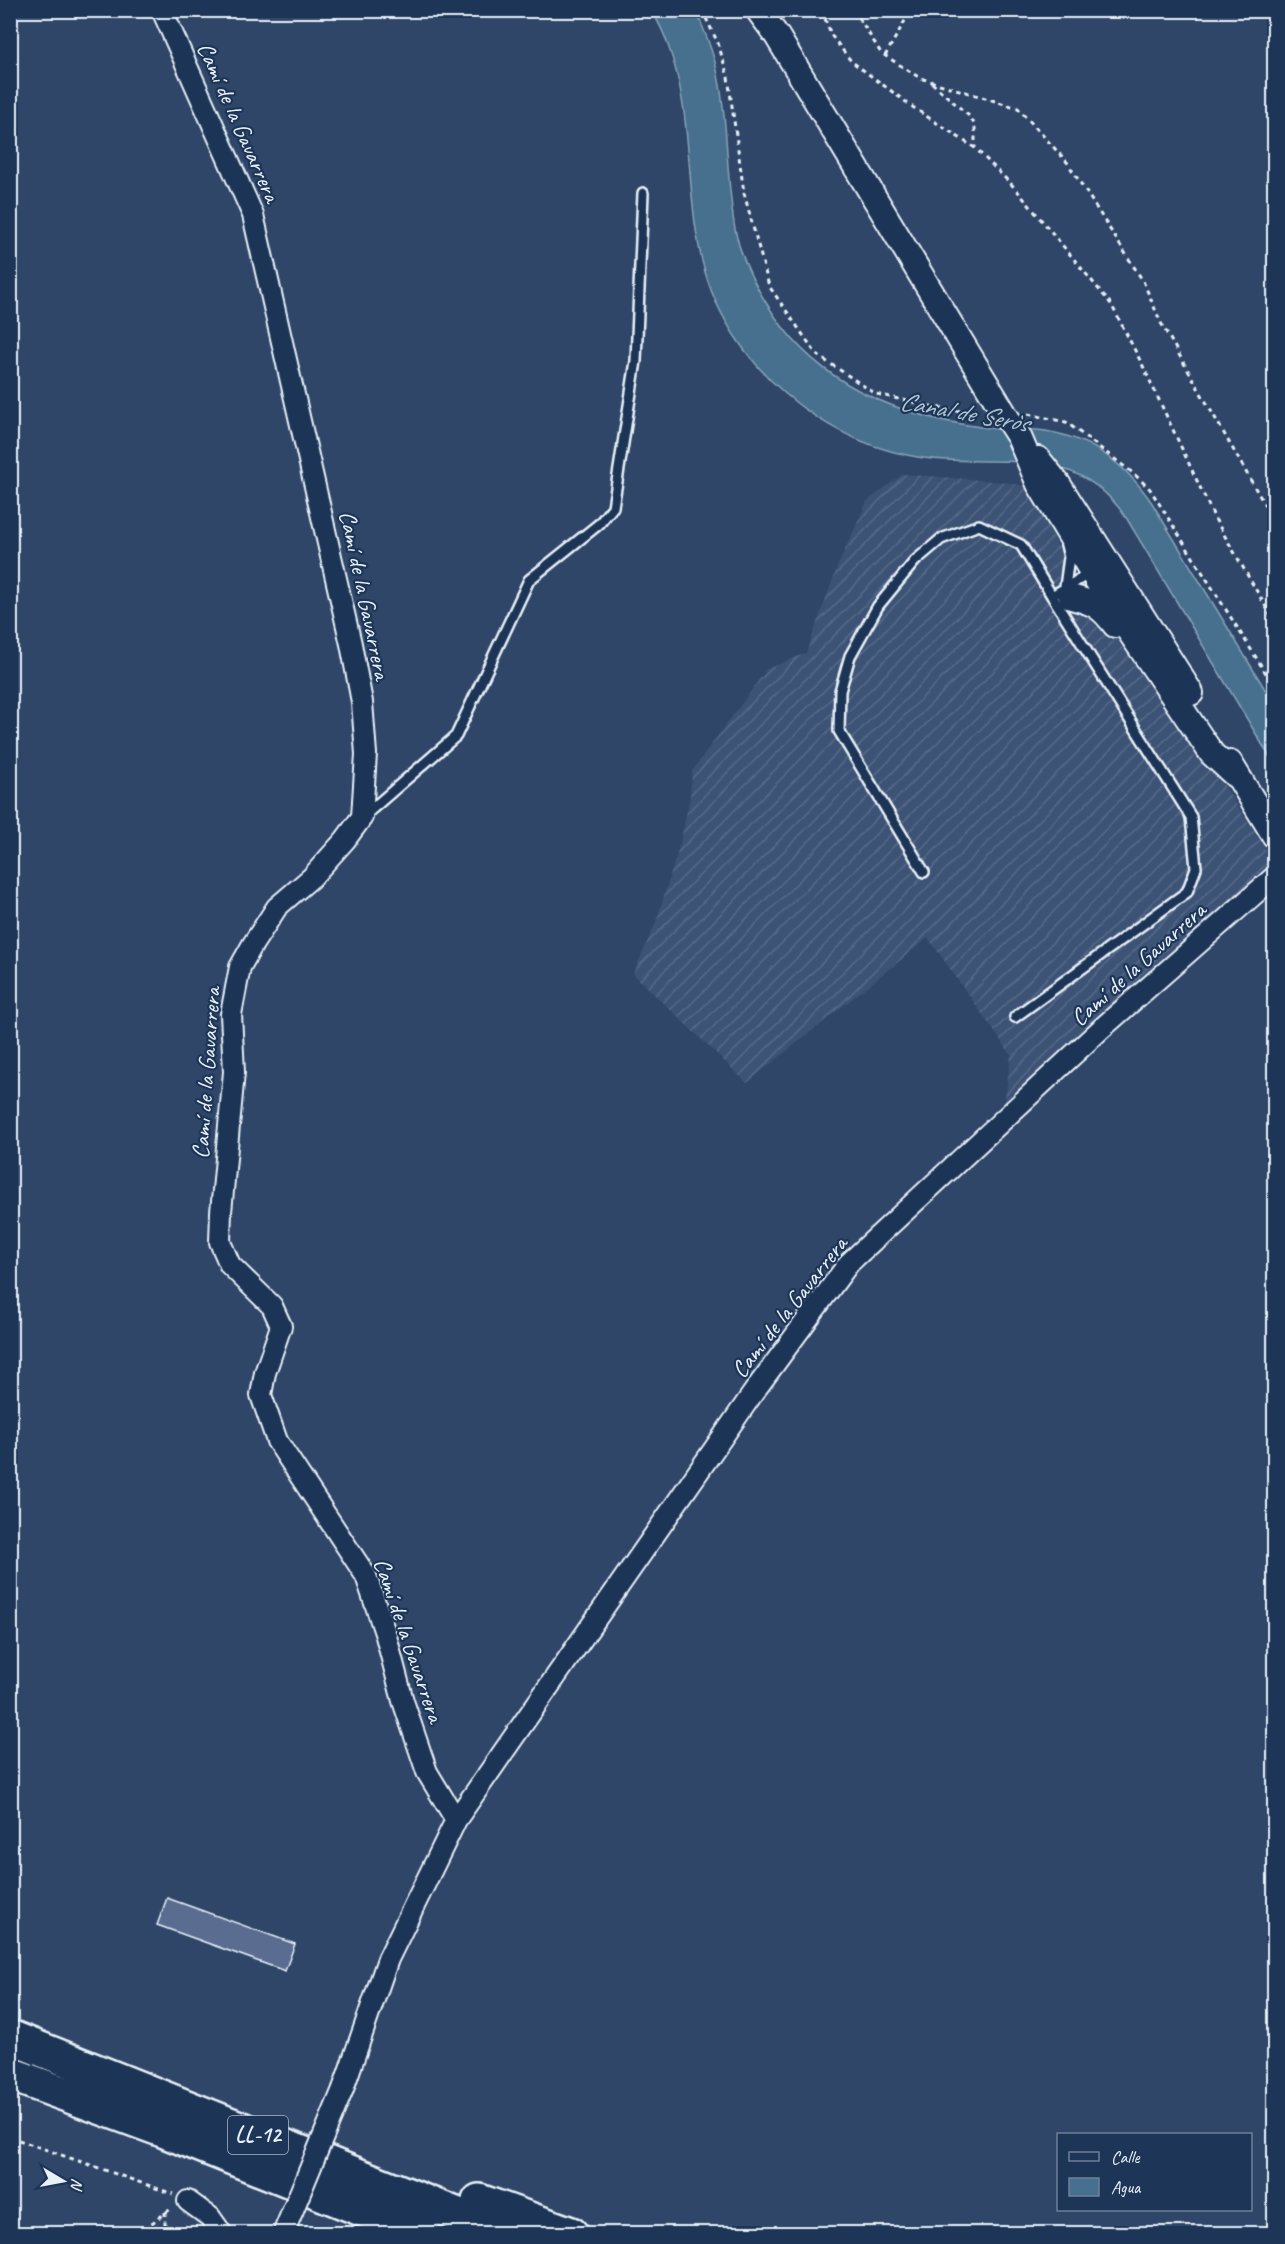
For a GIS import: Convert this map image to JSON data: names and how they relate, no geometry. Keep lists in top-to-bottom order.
{
  "streets": {
    "highway": ["LL-12"],
    "street": ["Camí de la Gavarrera"]
  },
  "water": ["Canal de Seròs"],
  "legend": ["Calle", "Agua"],
  "north": "right"
}
